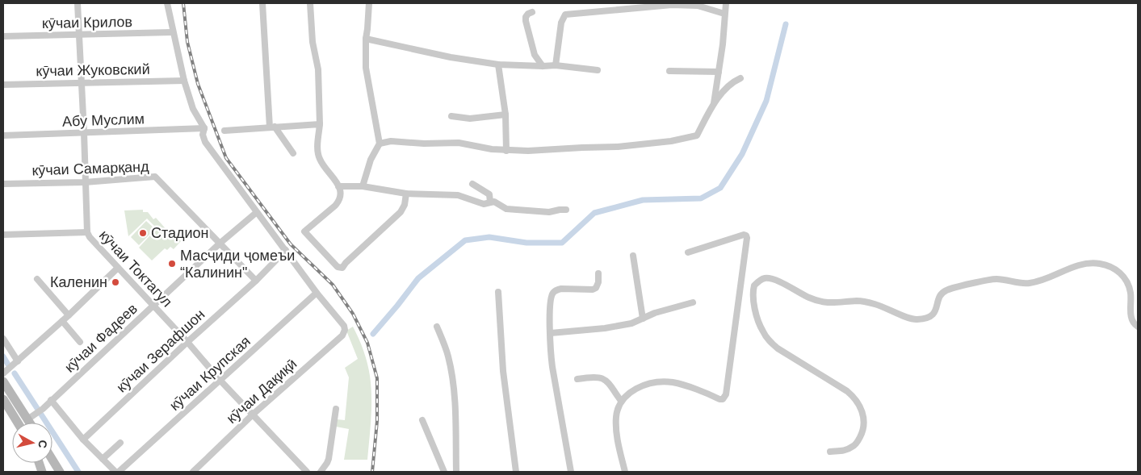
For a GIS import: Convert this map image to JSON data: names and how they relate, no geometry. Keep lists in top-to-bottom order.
{
  "streets": {
    "street": [
      "кӯчаи Крилов",
      "кӯчаи Жуковский",
      "Абу Муслим",
      "кӯчаи Самарқанд",
      "кӯчаи Токтагул",
      "кӯчаи Фадеев",
      "кӯчаи Зерафшон",
      "кӯчаи Крупская",
      "кӯчаи Дақиқӣ"
    ]
  },
  "crossings": [
    ["кӯчаи Крилов", "кӯчаи Токтагул"],
    ["кӯчаи Жуковский", "кӯчаи Токтагул"],
    ["Абу Муслим", "кӯчаи Токтагул"],
    ["кӯчаи Самарқанд", "кӯчаи Токтагул"],
    ["кӯчаи Самарқанд", "кӯчаи Фадеев"],
    ["кӯчаи Самарқанд", "кӯчаи Зерафшон"],
    ["кӯчаи Токтагул", "кӯчаи Фадеев"],
    ["кӯчаи Токтагул", "кӯчаи Зерафшон"],
    ["кӯчаи Токтагул", "кӯчаи Крупская"],
    ["кӯчаи Токтагул", "кӯчаи Дақиқӣ"],
    ["кӯчаи Крупская", "кӯчаи Дақиқӣ"]
  ],
  "places": ["Стадион", "Масҷиди ҷомеъи “Калинин\"", "Каленин"],
  "north": "right"
}
